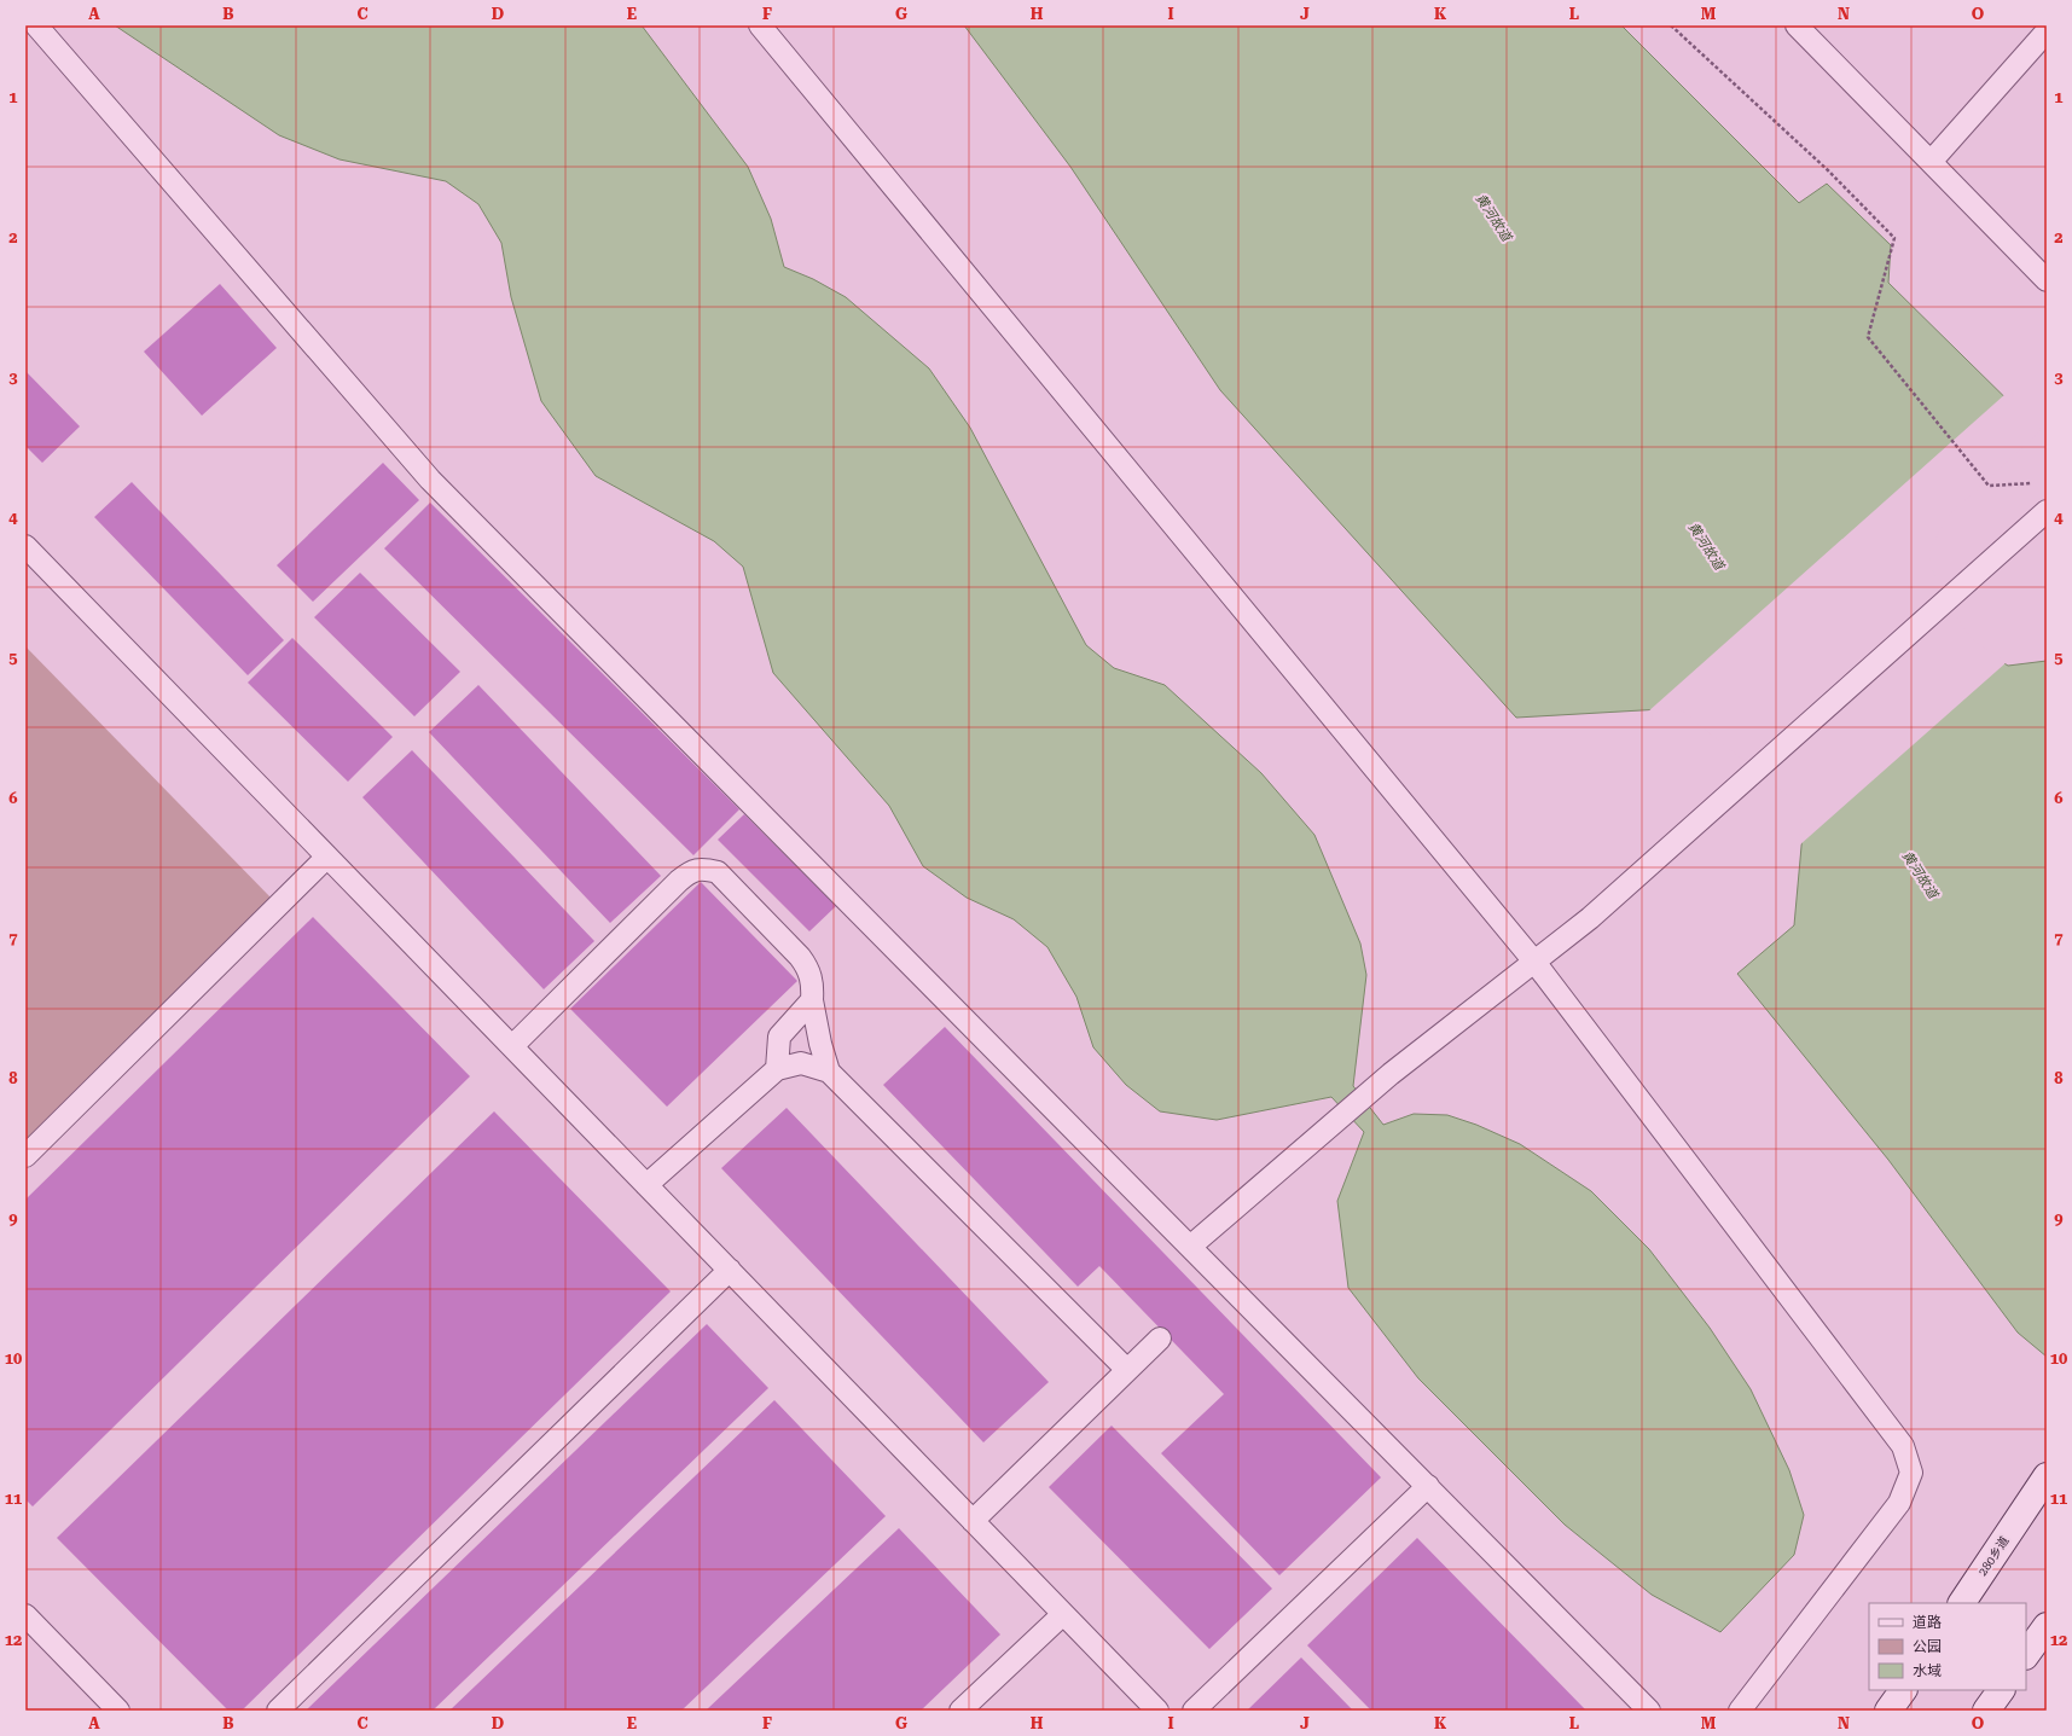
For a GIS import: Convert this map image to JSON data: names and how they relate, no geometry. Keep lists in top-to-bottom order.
{
  "streets": {
    "main road": ["280乡道"]
  },
  "water": ["黄河故道"],
  "legend": ["道路", "公园", "水域"],
  "grid": {
    "columns": [
      "A",
      "B",
      "C",
      "D",
      "E",
      "F",
      "G",
      "H",
      "I",
      "J",
      "K",
      "L",
      "M",
      "N",
      "O"
    ],
    "rows": [
      "1",
      "2",
      "3",
      "4",
      "5",
      "6",
      "7",
      "8",
      "9",
      "10",
      "11",
      "12"
    ]
  }
}
